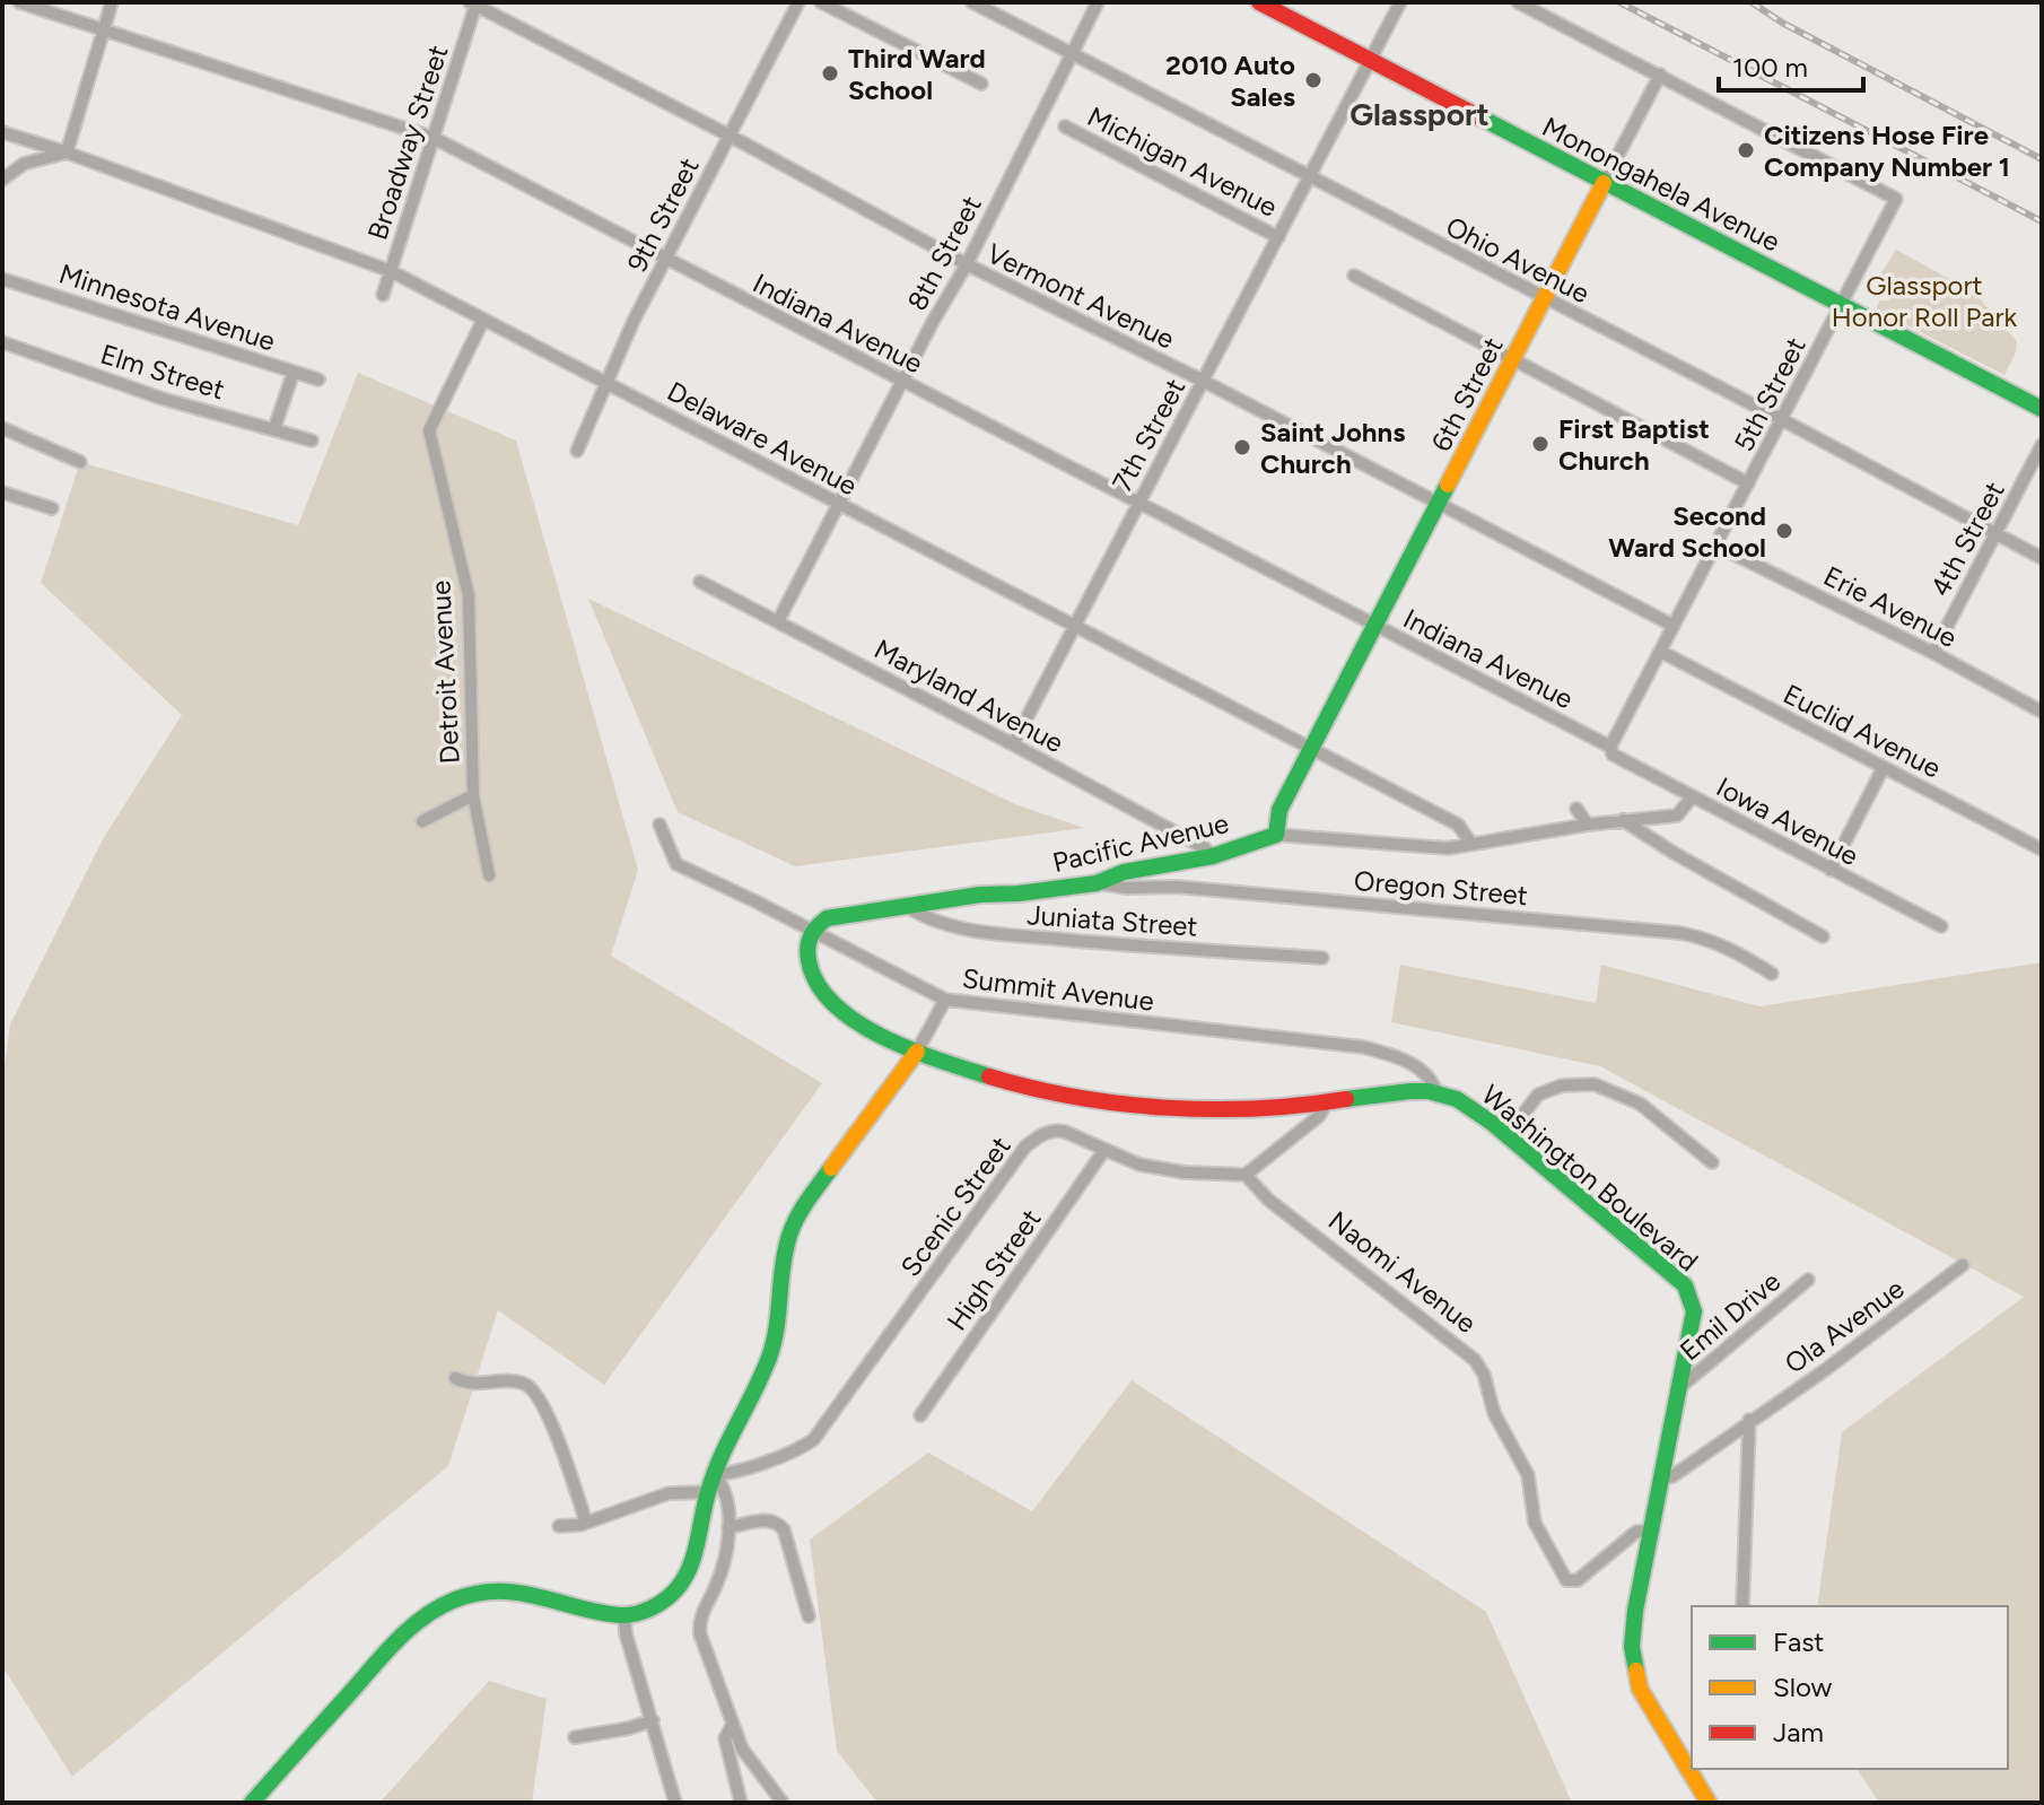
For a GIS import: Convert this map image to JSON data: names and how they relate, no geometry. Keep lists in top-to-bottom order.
{
  "streets": {
    "street": [
      "Broadway Street",
      "Michigan Avenue",
      "Monongahela Avenue",
      "9th Street",
      "8th Street",
      "Ohio Avenue",
      "Vermont Avenue",
      "Minnesota Avenue",
      "Indiana Avenue",
      "Elm Street",
      "6th Street",
      "5th Street",
      "7th Street",
      "Delaware Avenue",
      "4th Street",
      "Erie Avenue",
      "Detroit Avenue",
      "Maryland Avenue",
      "Euclid Avenue",
      "Iowa Avenue",
      "Pacific Avenue",
      "Oregon Street",
      "Juniata Street",
      "Summit Avenue",
      "Washington Boulevard",
      "Scenic Street",
      "High Street",
      "Naomi Avenue",
      "Emil Drive",
      "Ola Avenue"
    ]
  },
  "crossings": [
    ["Broadway Street", "Vermont Avenue"],
    ["Broadway Street", "Indiana Avenue"],
    ["Broadway Street", "Delaware Avenue"],
    ["Michigan Avenue", "7th Street"],
    ["Monongahela Avenue", "6th Street"],
    ["Monongahela Avenue", "5th Street"],
    ["Monongahela Avenue", "7th Street"],
    ["9th Street", "Vermont Avenue"],
    ["9th Street", "Indiana Avenue"],
    ["9th Street", "Delaware Avenue"],
    ["8th Street", "Ohio Avenue"],
    ["8th Street", "Vermont Avenue"],
    ["8th Street", "Indiana Avenue"],
    ["8th Street", "Delaware Avenue"],
    ["8th Street", "Maryland Avenue"],
    ["Ohio Avenue", "6th Street"],
    ["Ohio Avenue", "5th Street"],
    ["Ohio Avenue", "7th Street"],
    ["Ohio Avenue", "4th Street"],
    ["Vermont Avenue", "6th Street"],
    ["Vermont Avenue", "5th Street"],
    ["Vermont Avenue", "7th Street"],
    ["Indiana Avenue", "6th Street"],
    ["Indiana Avenue", "5th Street"],
    ["Indiana Avenue", "7th Street"],
    ["Indiana Avenue", "Iowa Avenue"],
    ["6th Street", "5th Street"],
    ["6th Street", "Delaware Avenue"],
    ["6th Street", "Pacific Avenue"],
    ["5th Street", "Erie Avenue"],
    ["5th Street", "Euclid Avenue"],
    ["5th Street", "Iowa Avenue"],
    ["7th Street", "Delaware Avenue"],
    ["7th Street", "Maryland Avenue"],
    ["Delaware Avenue", "Detroit Avenue"],
    ["Delaware Avenue", "Pacific Avenue"],
    ["4th Street", "Erie Avenue"],
    ["Maryland Avenue", "Pacific Avenue"],
    ["Iowa Avenue", "Pacific Avenue"],
    ["Pacific Avenue", "Oregon Street"],
    ["Pacific Avenue", "Juniata Street"],
    ["Pacific Avenue", "Summit Avenue"],
    ["Summit Avenue", "Washington Boulevard"],
    ["Washington Boulevard", "Naomi Avenue"],
    ["Washington Boulevard", "Emil Drive"],
    ["Washington Boulevard", "Ola Avenue"],
    ["Scenic Street", "High Street"],
    ["Scenic Street", "Naomi Avenue"]
  ],
  "districts": ["Glassport"],
  "parks": ["Glassport Honor Roll Park"],
  "places": [
    "Third Ward School",
    "2010 Auto Sales",
    "Citizens Hose Fire Company Number 1",
    "First Baptist Church",
    "Saint Johns Church",
    "Second Ward School"
  ],
  "legend": ["Fast", "Slow", "Jam"],
  "scale_bar": "100 m"
}
